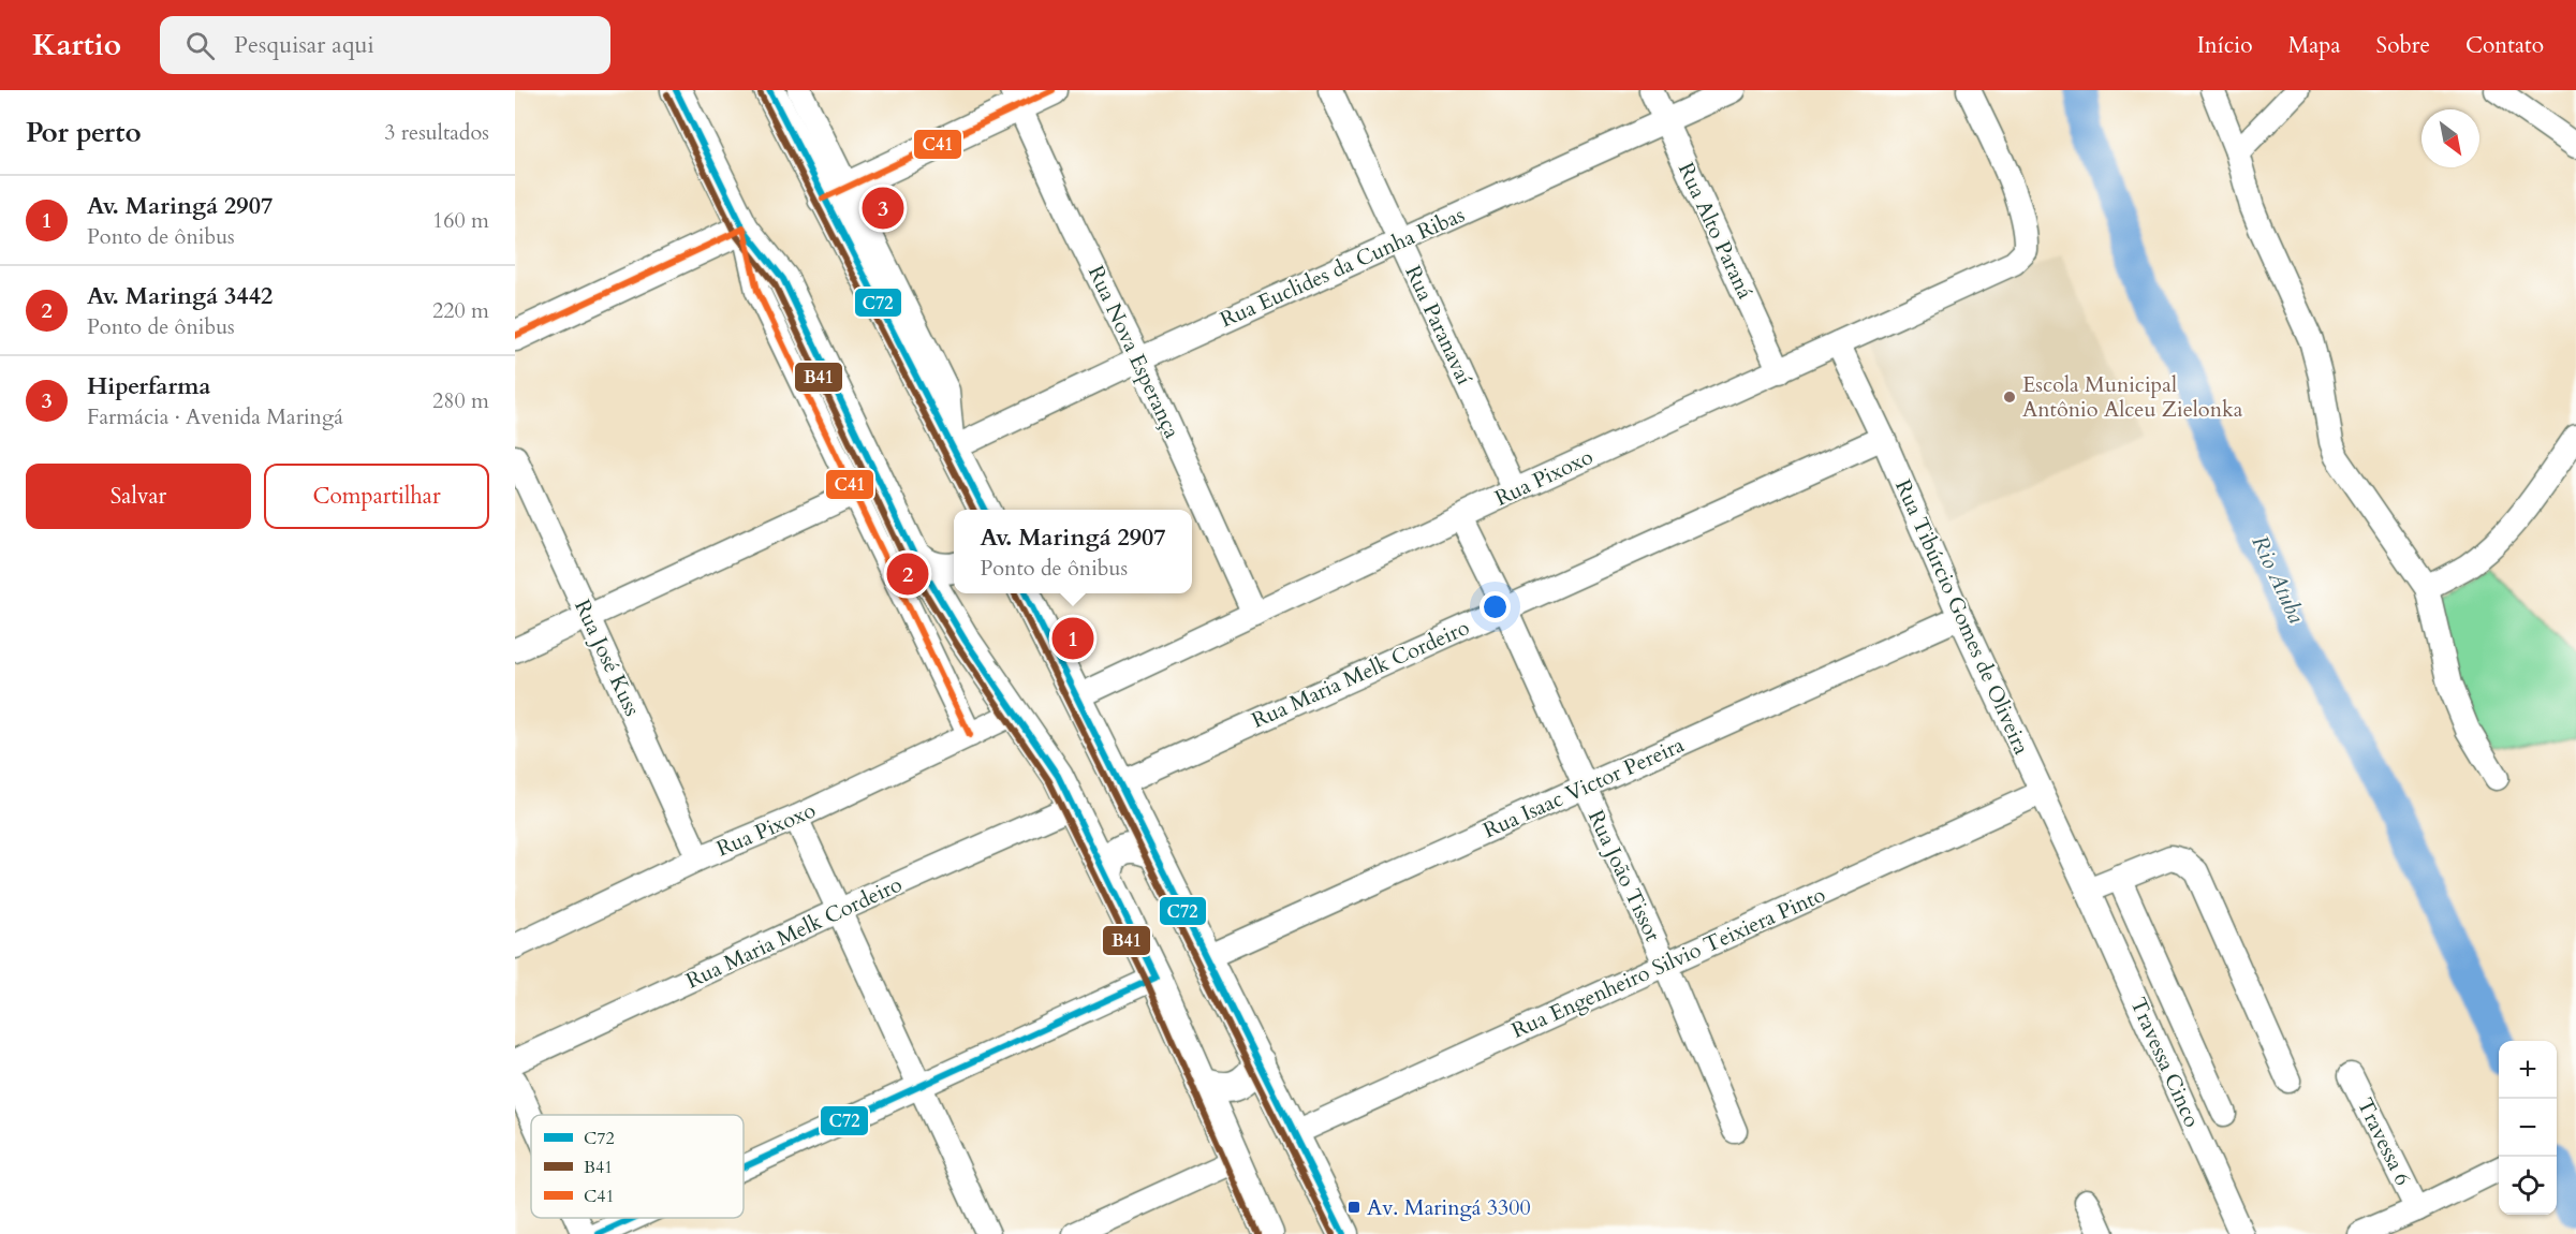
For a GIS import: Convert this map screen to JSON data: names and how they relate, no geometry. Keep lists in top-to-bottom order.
{
  "streets": {
    "street": [
      "Rua Alto Paraná",
      "Rua Euclides da Cunha Ribas",
      "Rua Paranavaí",
      "Rua Nova Esperança",
      "Rua Pixoxo",
      "Rua Tibúrcio Gomes de Oliveira",
      "Rua José Kuss",
      "Rua Maria Melk Cordeiro",
      "Rua Isaac Victor Pereira",
      "Rua João Tissot",
      "Rua Engenheiro Silvio Teixiera Pinto",
      "Travessa Cinco",
      "Travessa 6"
    ]
  },
  "crossings": [
    ["Rua Alto Paraná", "Rua Euclides da Cunha Ribas"],
    ["Rua Alto Paraná", "Rua Pixoxo"],
    ["Rua Euclides da Cunha Ribas", "Rua Paranavaí"],
    ["Rua Euclides da Cunha Ribas", "Rua Nova Esperança"],
    ["Rua Paranavaí", "Rua Pixoxo"],
    ["Rua Nova Esperança", "Rua Pixoxo"],
    ["Rua Pixoxo", "Rua Tibúrcio Gomes de Oliveira"],
    ["Rua Pixoxo", "Rua José Kuss"],
    ["Rua Pixoxo", "Rua João Tissot"],
    ["Rua Tibúrcio Gomes de Oliveira", "Rua Maria Melk Cordeiro"],
    ["Rua Tibúrcio Gomes de Oliveira", "Rua Isaac Victor Pereira"],
    ["Rua Tibúrcio Gomes de Oliveira", "Rua Engenheiro Silvio Teixiera Pinto"],
    ["Rua Tibúrcio Gomes de Oliveira", "Travessa Cinco"],
    ["Rua Maria Melk Cordeiro", "Rua João Tissot"],
    ["Rua Isaac Victor Pereira", "Rua João Tissot"],
    ["Rua João Tissot", "Rua Engenheiro Silvio Teixiera Pinto"]
  ],
  "water": ["Rio Atuba"],
  "places": {
    "other": ["Escola Municipal Antônio Alceu Zielonka"],
    "transit": ["Av. Maringá 3300"]
  },
  "lines": ["transit line C72", "transit line C41", "transit line B41"],
  "legend": ["C72", "B41", "C41"],
  "north": "bottom right",
  "page": {
    "header": "Kartio",
    "search": "Pesquisar aqui",
    "nav": [
      "Início",
      "Mapa",
      "Sobre",
      "Contato"
    ],
    "heading": ["Por perto", "3 resultados"],
    "list": [
      {
        "mark": "1",
        "name": "Av. Maringá 2907",
        "note": "Ponto de ônibus",
        "value": "160 m"
      },
      {
        "mark": "2",
        "name": "Av. Maringá 3442",
        "note": "Ponto de ônibus",
        "value": "220 m"
      },
      {
        "mark": "3",
        "name": "Hiperfarma",
        "note": "Farmácia · Avenida Maringá",
        "value": "280 m"
      }
    ],
    "pins": ["3", "2", "1"],
    "buttons": ["Salvar", "Compartilhar"],
    "popup": ["Av. Maringá 2907", "Ponto de ônibus"],
    "map_buttons": ["+", "−"]
  }
}
